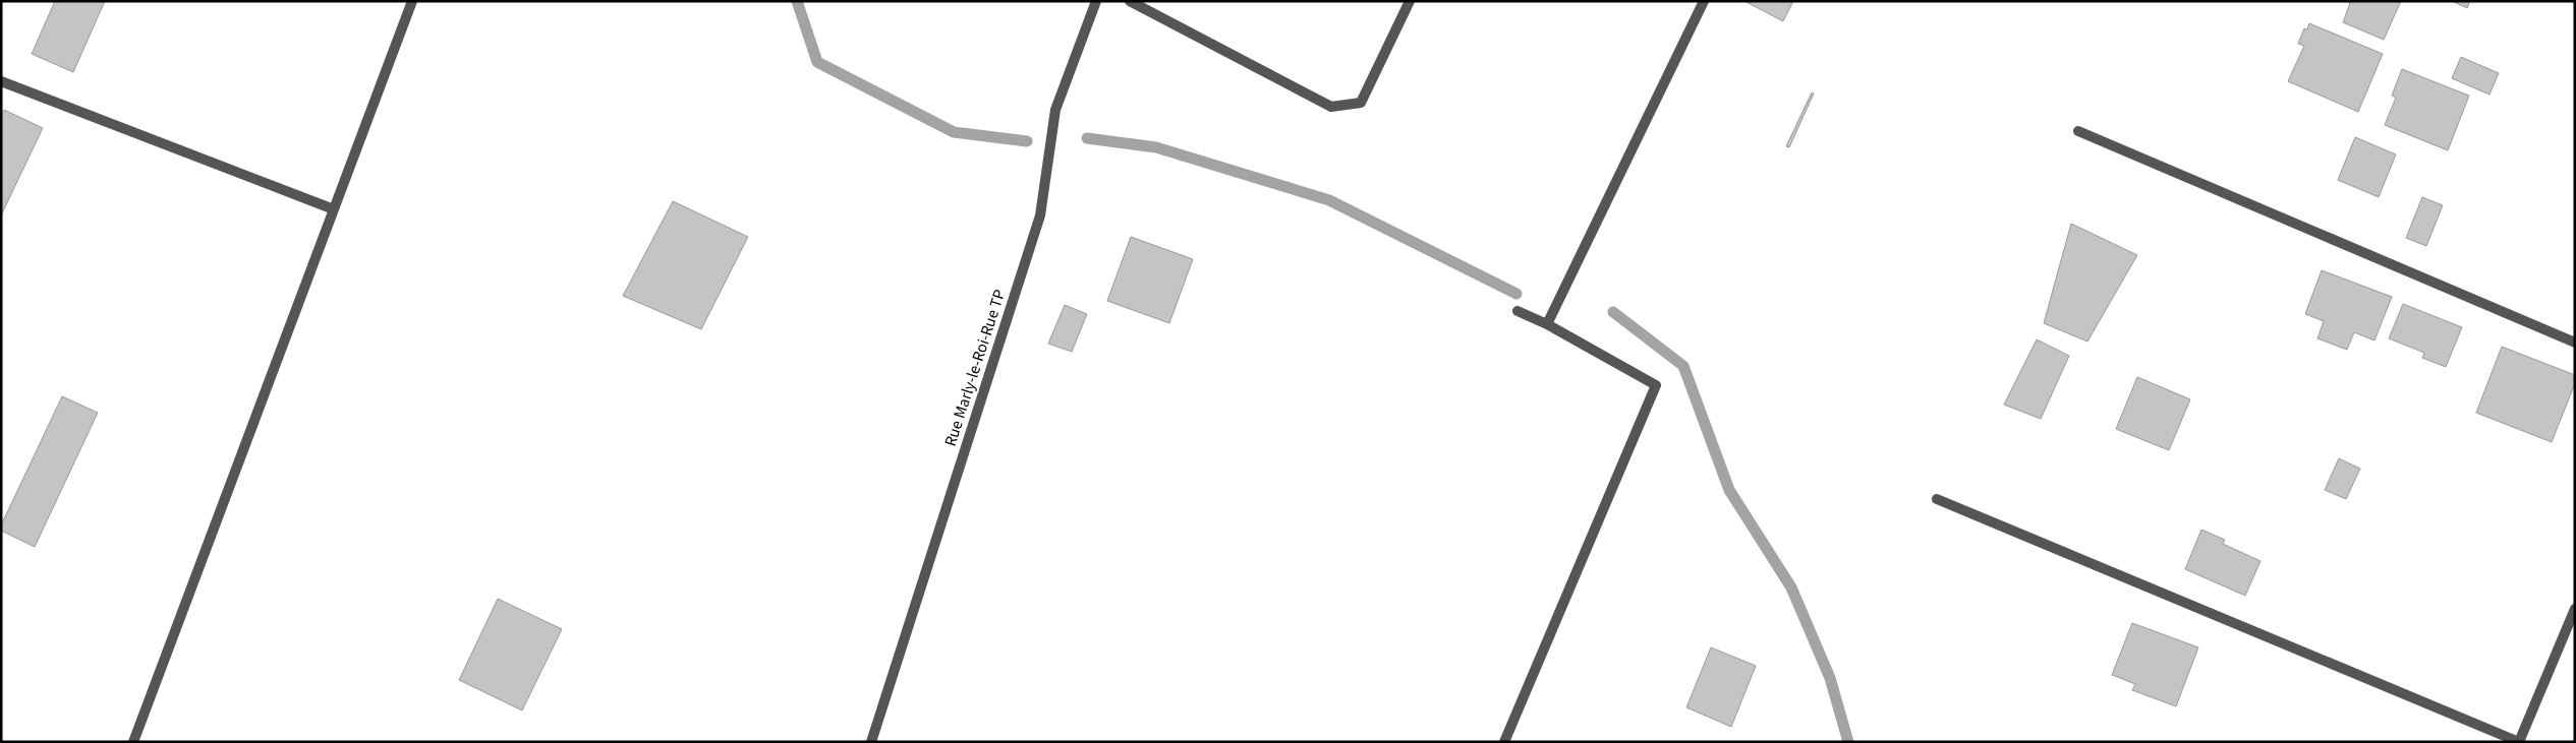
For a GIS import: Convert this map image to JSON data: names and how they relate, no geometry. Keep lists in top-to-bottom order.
{
  "streets": {
    "street": ["Rue Marly-le-Roi-Rue TP"]
  }
}
